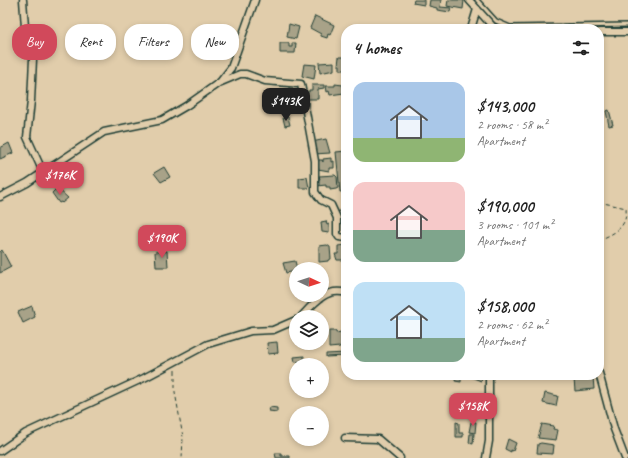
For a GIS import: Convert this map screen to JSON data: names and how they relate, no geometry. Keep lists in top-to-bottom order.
{
  "north": "right",
  "page": {
    "chip": [
      "Buy",
      "Rent",
      "Filters",
      "New"
    ],
    "heading": "4 homes",
    "list": [
      {
        "name": "$143,000",
        "note": "2 rooms · 58 m² · Apartment"
      },
      {
        "name": "$190,000",
        "note": "3 rooms · 101 m² · Apartment"
      },
      {
        "name": "$158,000",
        "note": "2 rooms · 62 m² · Apartment"
      }
    ],
    "price": [
      "$143K",
      "$176K",
      "$190K",
      "$158K"
    ],
    "map_buttons": ["+", "−"]
  }
}
